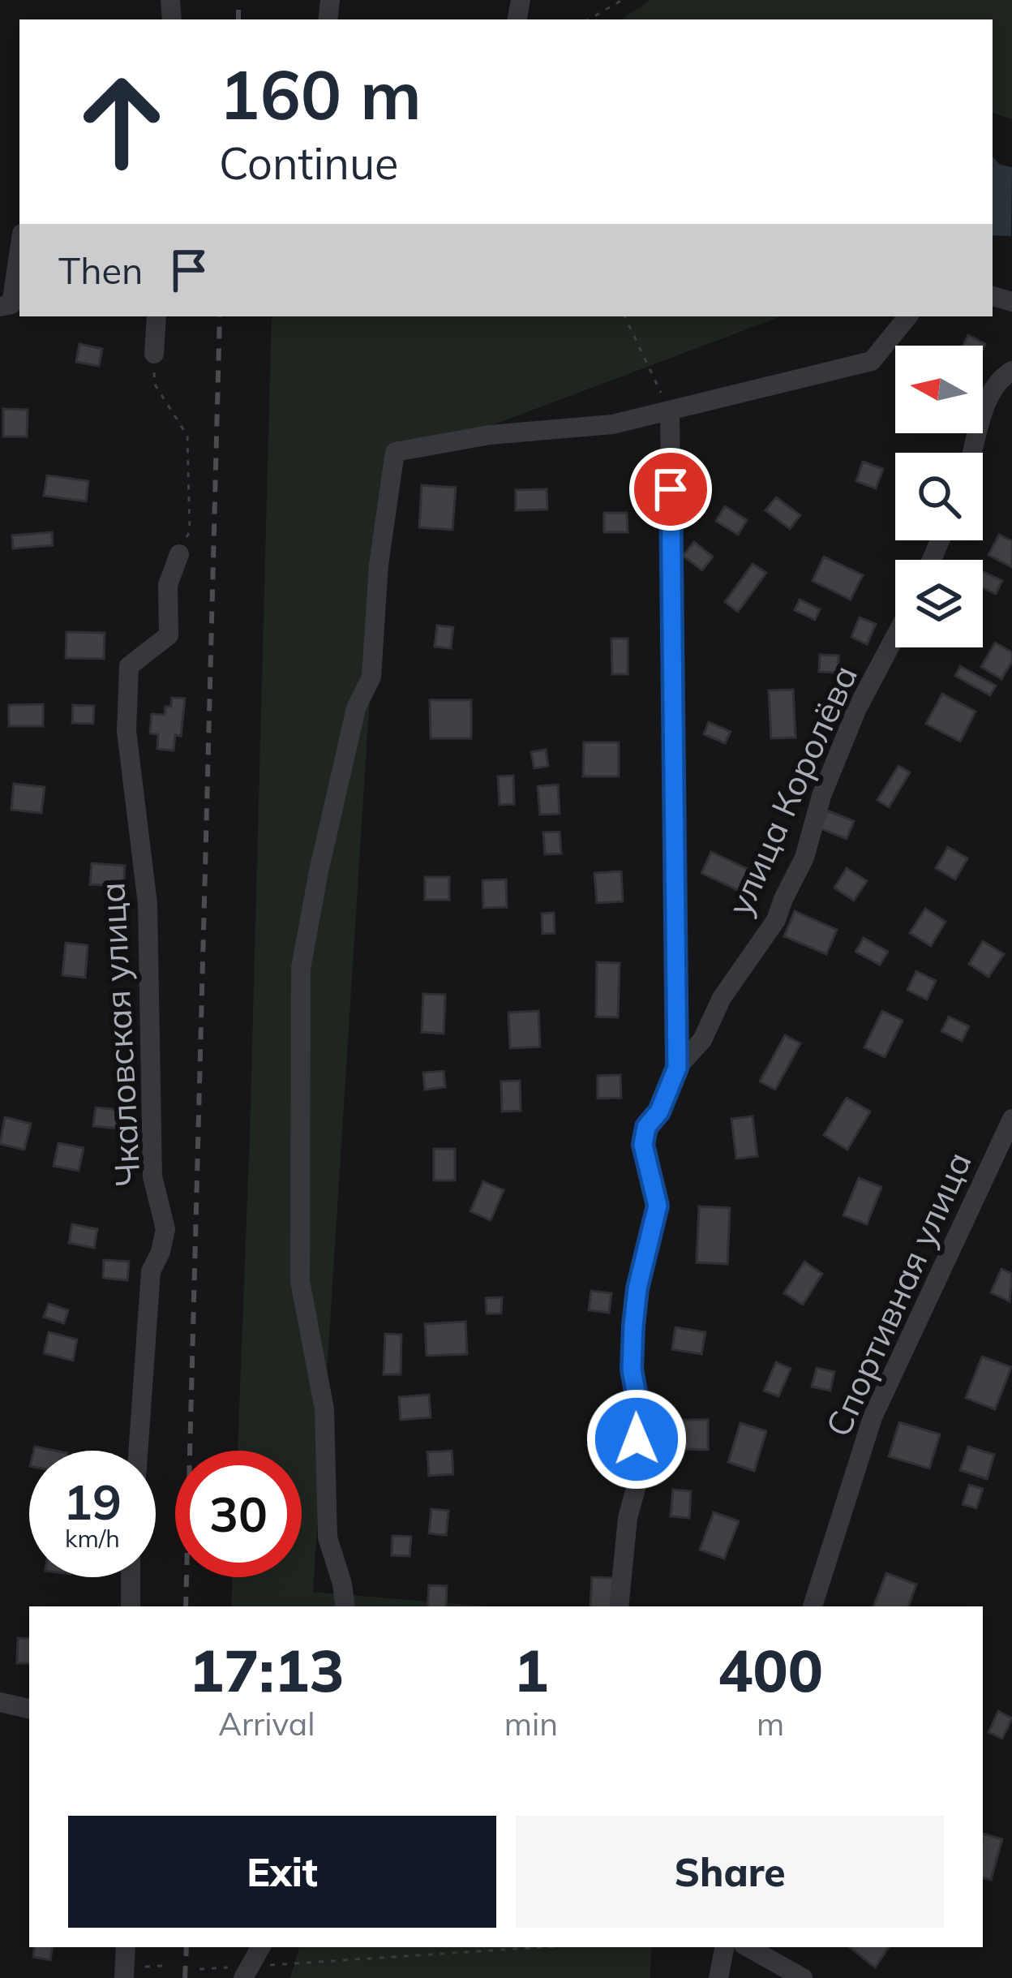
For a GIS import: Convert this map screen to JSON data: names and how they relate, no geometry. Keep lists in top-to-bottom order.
{
  "streets": {
    "street": ["улица Королёва", "Чкаловская улица", "Спортивная улица"]
  },
  "north": "left",
  "page": {
    "turn": ["160 m", "Continue"],
    "then": "Then",
    "speed": "19 km/h",
    "limit": "30",
    "eta": [
      "17:13",
      "Arrival",
      "1",
      "min",
      "400",
      "m"
    ],
    "buttons": ["Exit", "Share"]
  }
}
